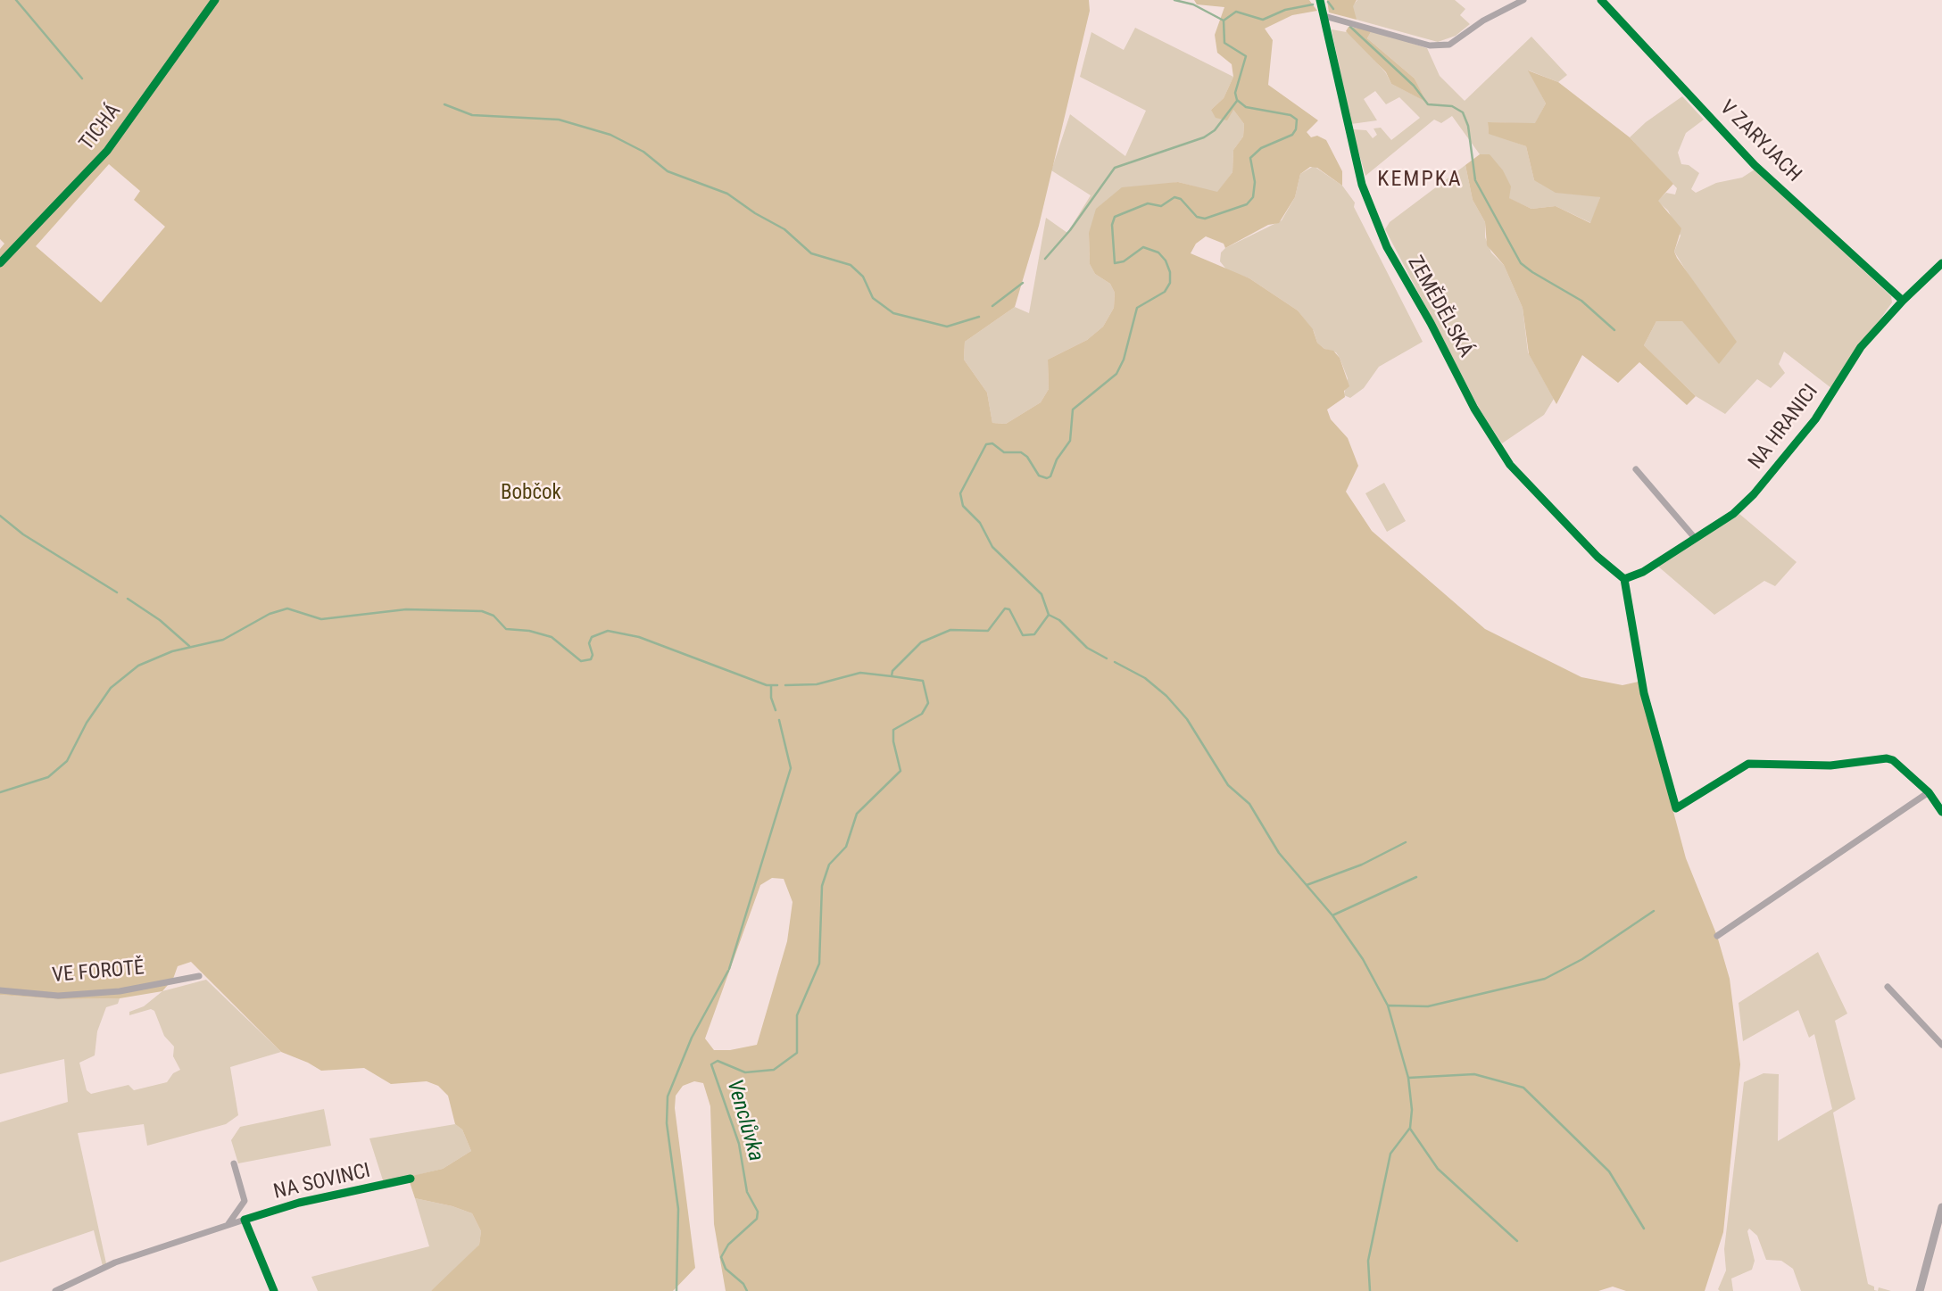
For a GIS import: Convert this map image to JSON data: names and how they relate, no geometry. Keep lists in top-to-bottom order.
{
  "streets": {
    "street": [
      "TICHÁ",
      "V ZARYJACH",
      "ZEMĚDĚLSKÁ",
      "NA HRANICI",
      "VE FOROTĚ",
      "NA SOVINCI"
    ]
  },
  "crossings": [
    ["V ZARYJACH", "NA HRANICI"],
    ["ZEMĚDĚLSKÁ", "NA HRANICI"]
  ],
  "districts": ["KEMPKA"],
  "water": ["Venclůvka"],
  "parks": ["Bobčok"]
}
